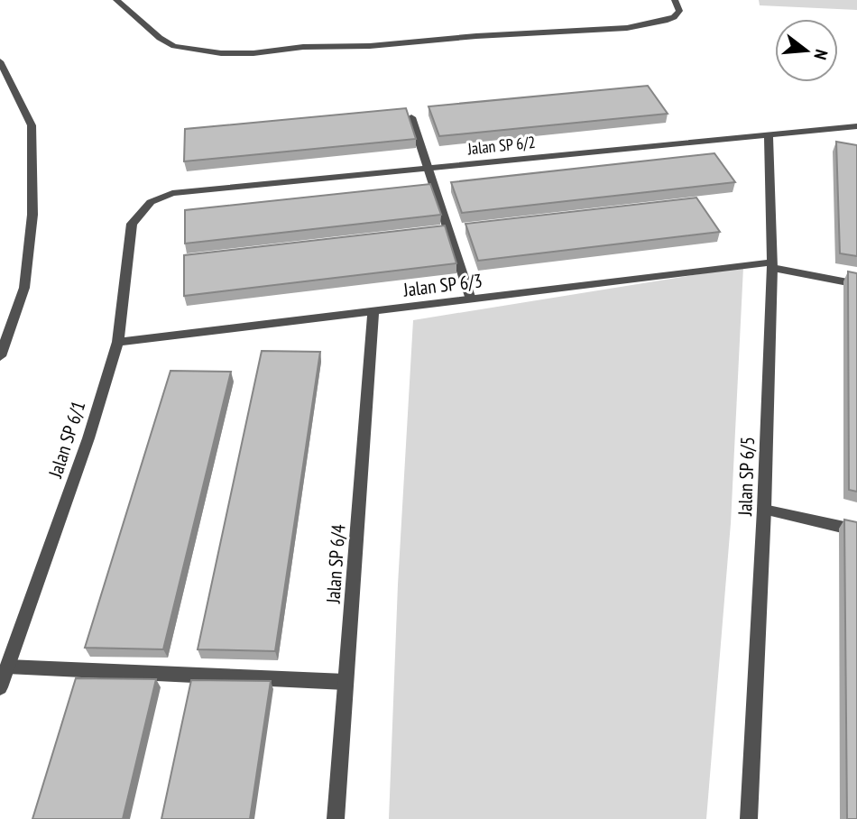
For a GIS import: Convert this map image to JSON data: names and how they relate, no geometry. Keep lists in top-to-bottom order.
{
  "streets": {
    "street": [
      "Jalan SP 6/2",
      "Jalan SP 6/3",
      "Jalan SP 6/1",
      "Jalan SP 6/5",
      "Jalan SP 6/4"
    ]
  },
  "crossings": [
    ["Jalan SP 6/2", "Jalan SP 6/1"],
    ["Jalan SP 6/2", "Jalan SP 6/5"],
    ["Jalan SP 6/3", "Jalan SP 6/1"],
    ["Jalan SP 6/3", "Jalan SP 6/5"],
    ["Jalan SP 6/3", "Jalan SP 6/4"]
  ],
  "north": "right"
}
